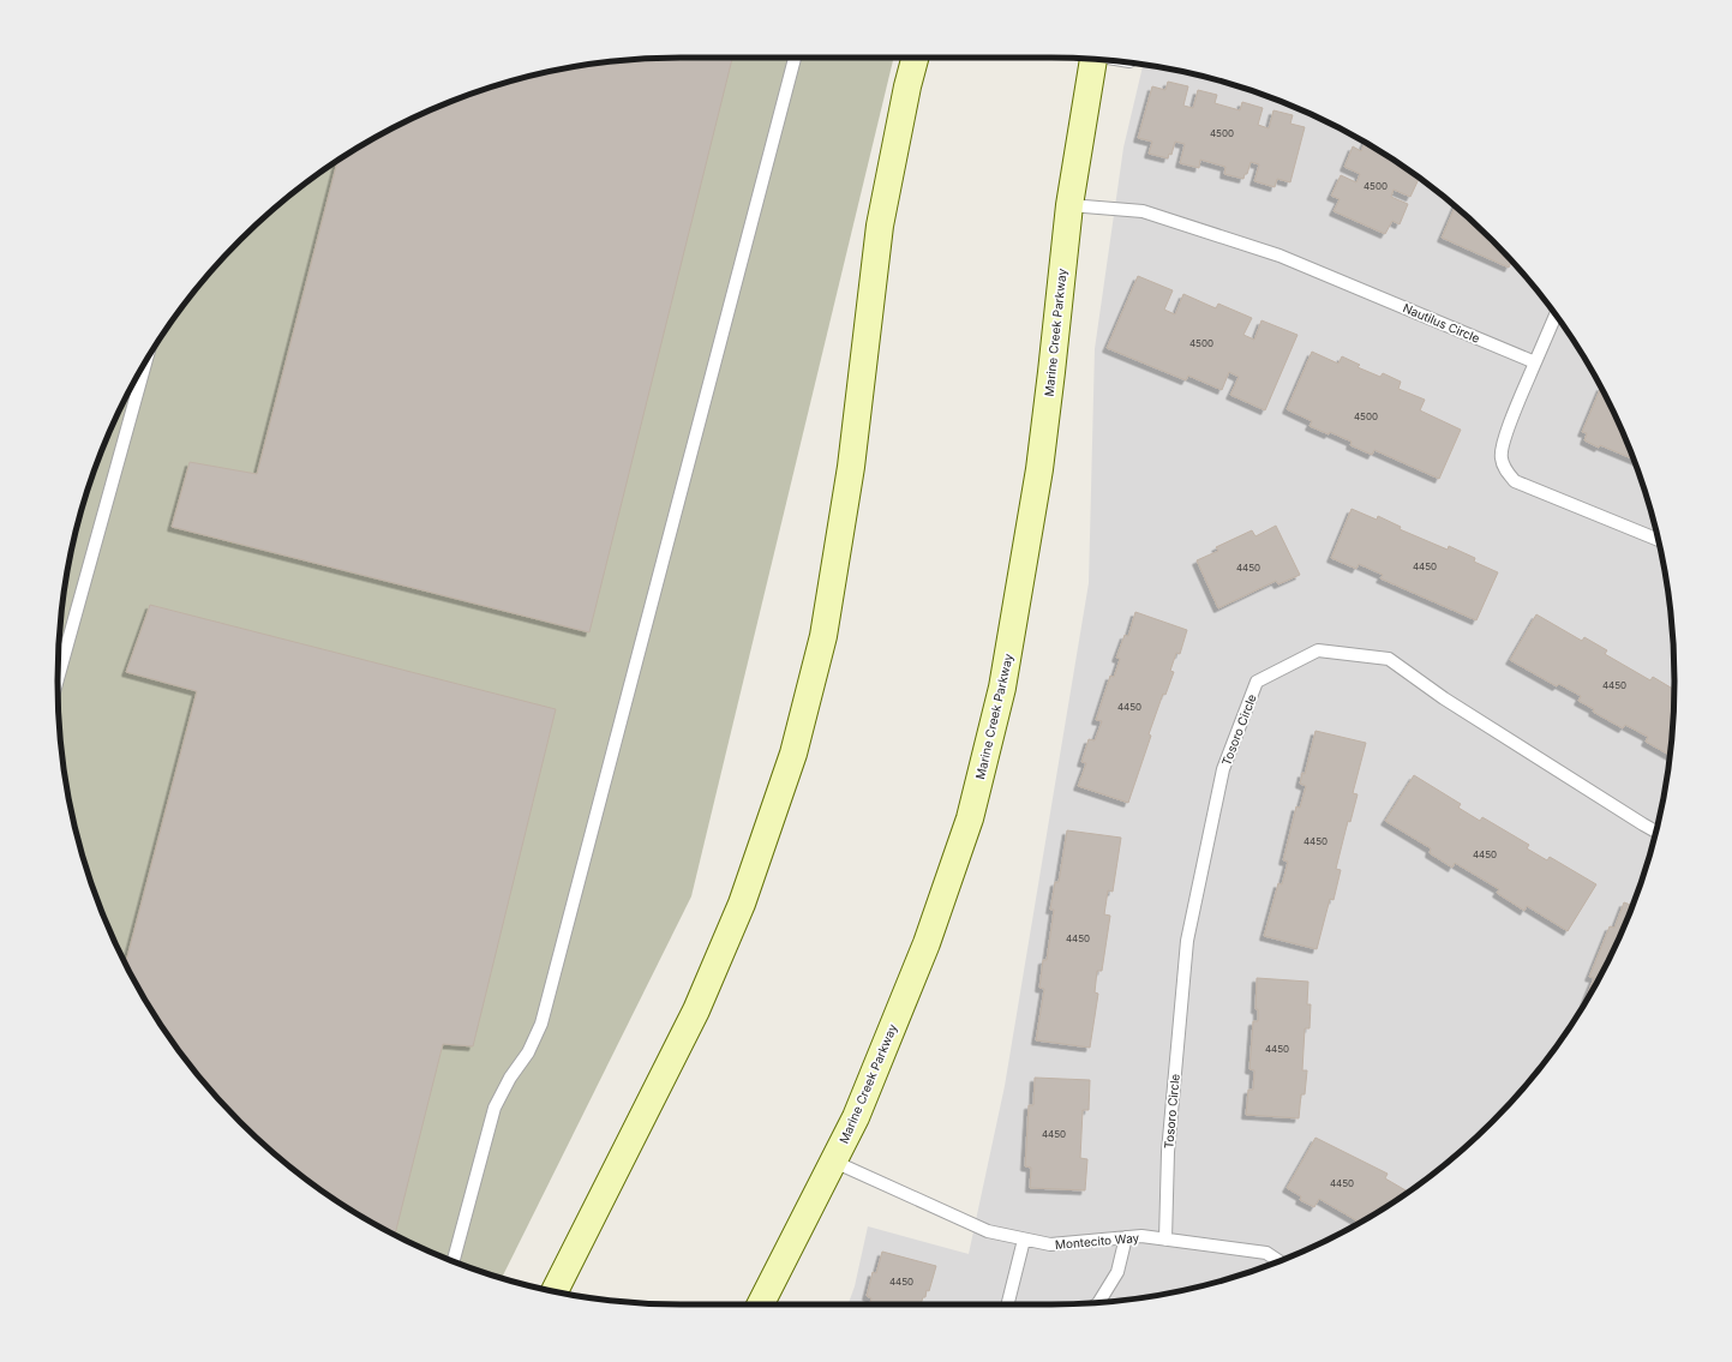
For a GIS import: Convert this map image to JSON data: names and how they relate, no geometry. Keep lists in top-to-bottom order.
{
  "streets": {
    "main road": ["Marine Creek Parkway"],
    "lane": ["Nautilus Circle", "Tosoro Circle", "Montecito Way"]
  },
  "crossings": [
    ["Nautilus Circle", "Marine Creek Parkway"],
    ["Marine Creek Parkway", "Montecito Way"],
    ["Tosoro Circle", "Montecito Way"]
  ],
  "house_numbers": [
    "4500",
    "4500",
    "4500",
    "4500",
    "4450",
    "4450",
    "4450",
    "4450",
    "4450",
    "4450",
    "4450",
    "4450",
    "4450",
    "4450",
    "4450"
  ]
}
